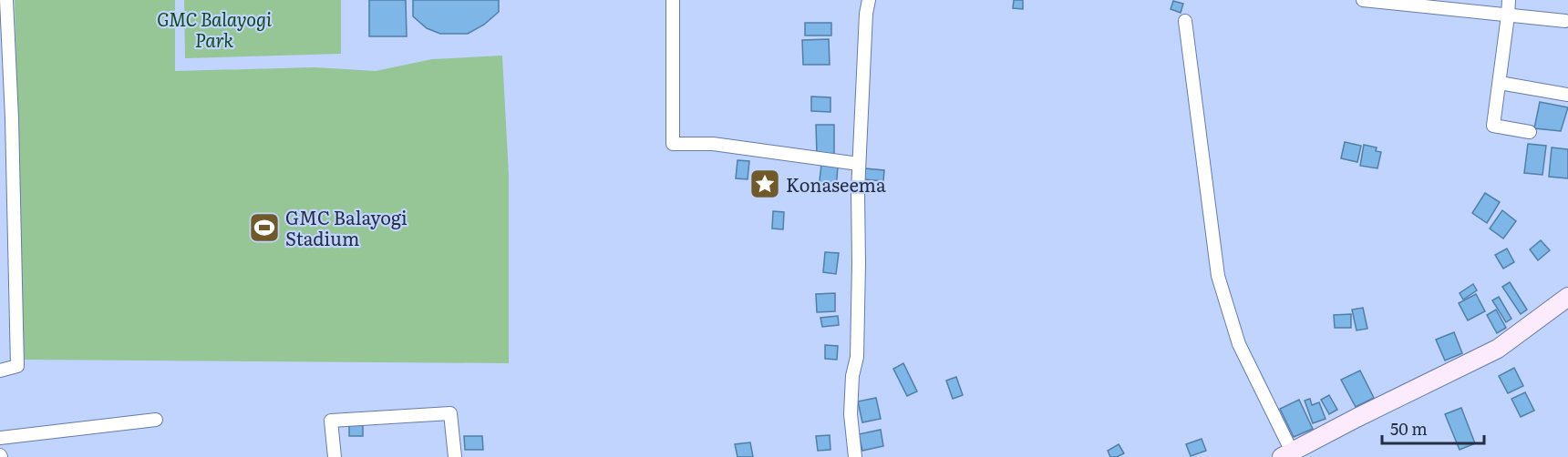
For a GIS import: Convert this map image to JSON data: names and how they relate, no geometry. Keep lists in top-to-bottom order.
{
  "parks": ["GMC Balayogi Park"],
  "places": {
    "place": ["Konaseema"],
    "sports": ["GMC Balayogi Stadium"]
  },
  "scale_bar": "50 m"
}
